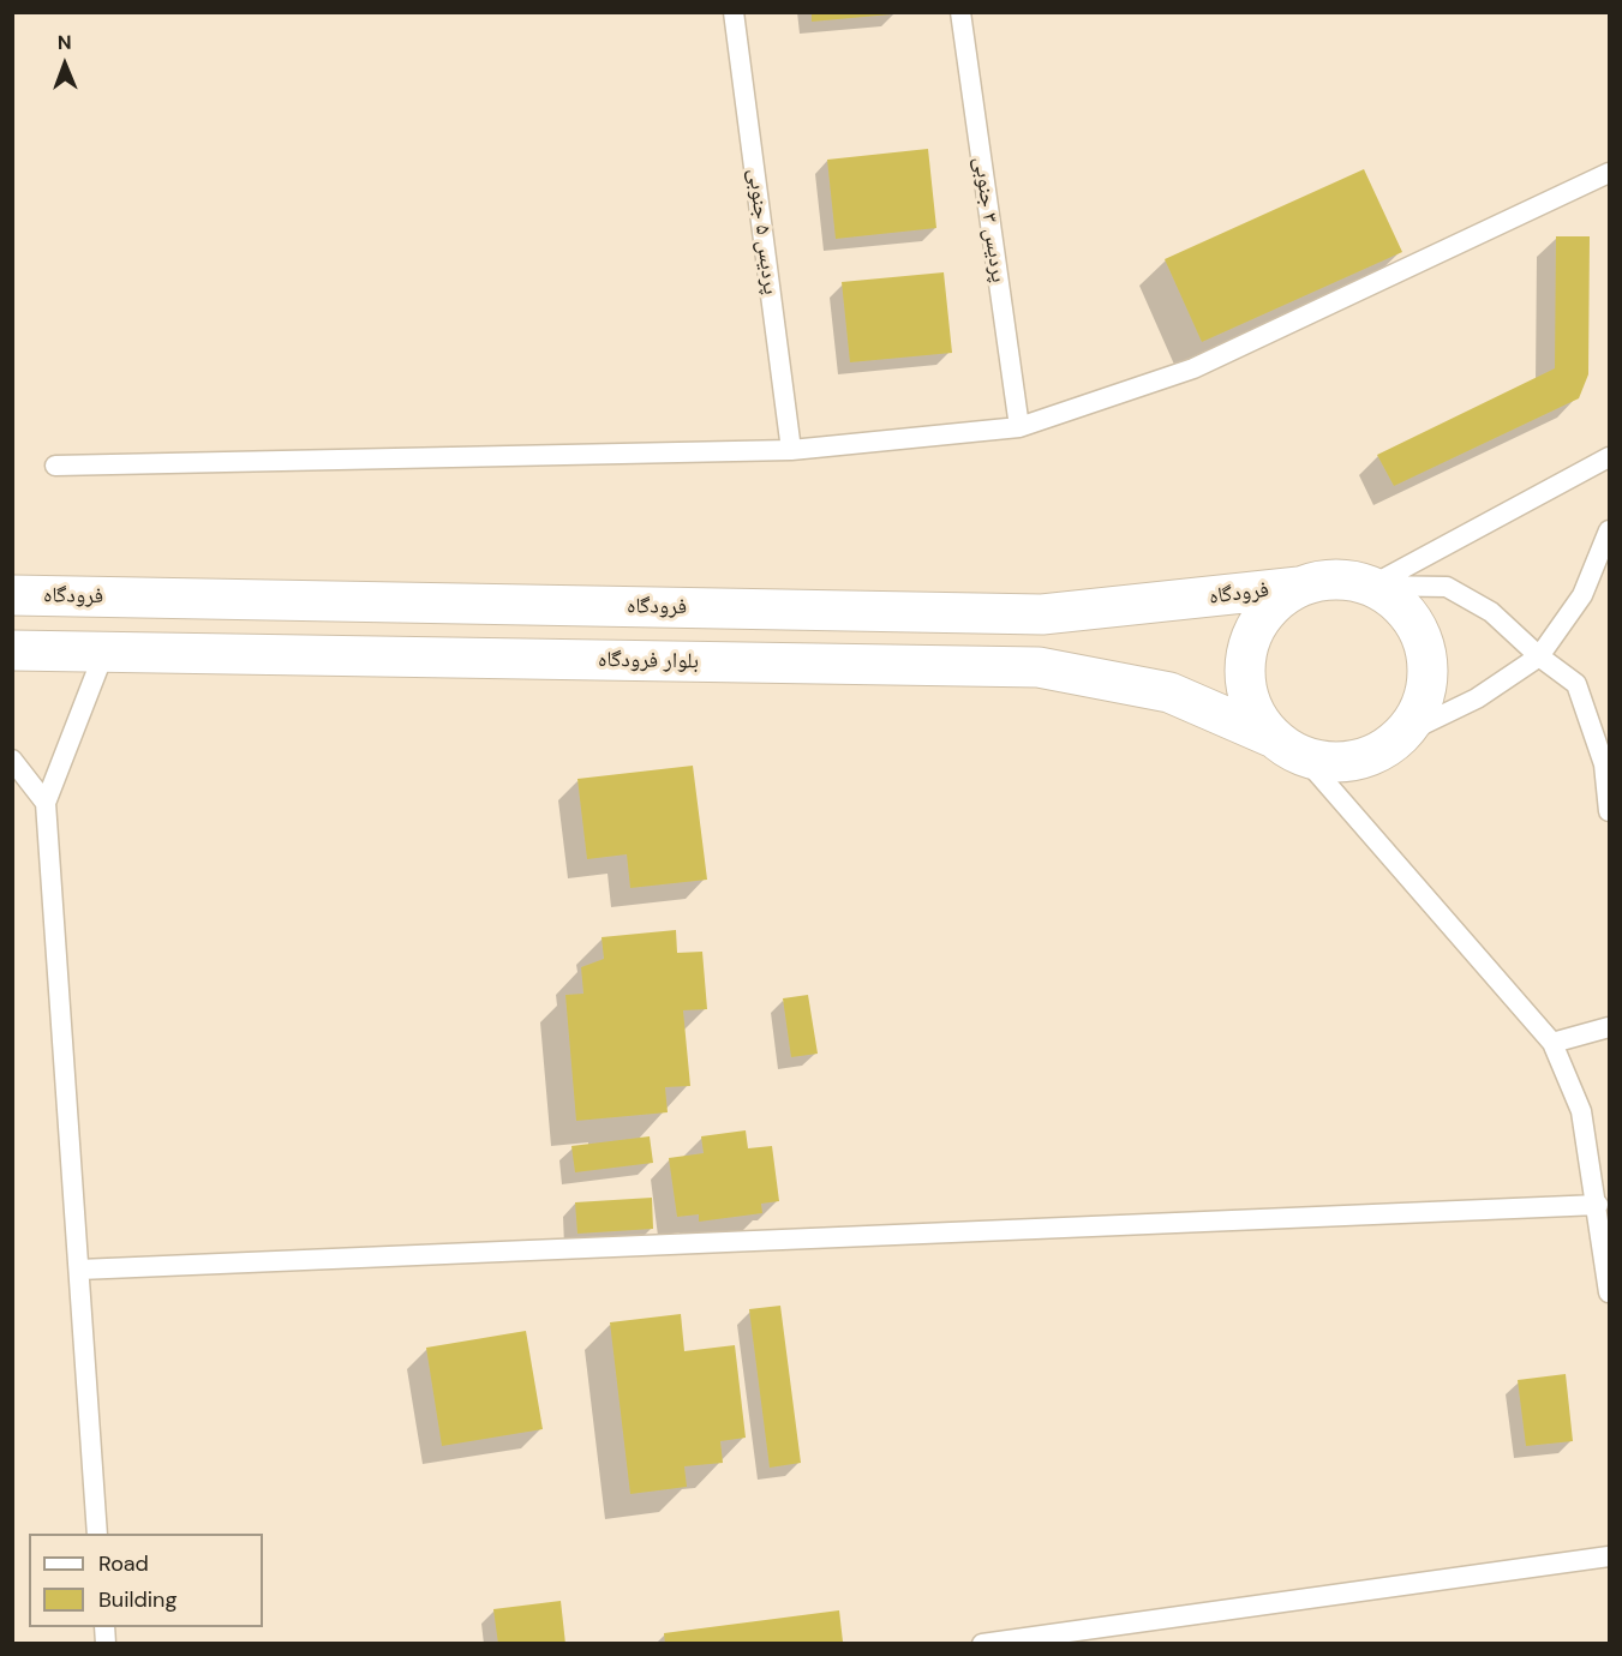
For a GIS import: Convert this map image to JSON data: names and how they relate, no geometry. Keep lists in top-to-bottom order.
{
  "streets": {
    "main road": ["فرودگاه", "بلوار فرودگاه"],
    "lane": ["پردیس ۳ جنوبی", "پردیس ۵ جنوبی"]
  },
  "crossings": [
    ["فرودگاه", "بلوار فرودگاه"]
  ],
  "legend": ["Road", "Building"],
  "north": "top"
}
